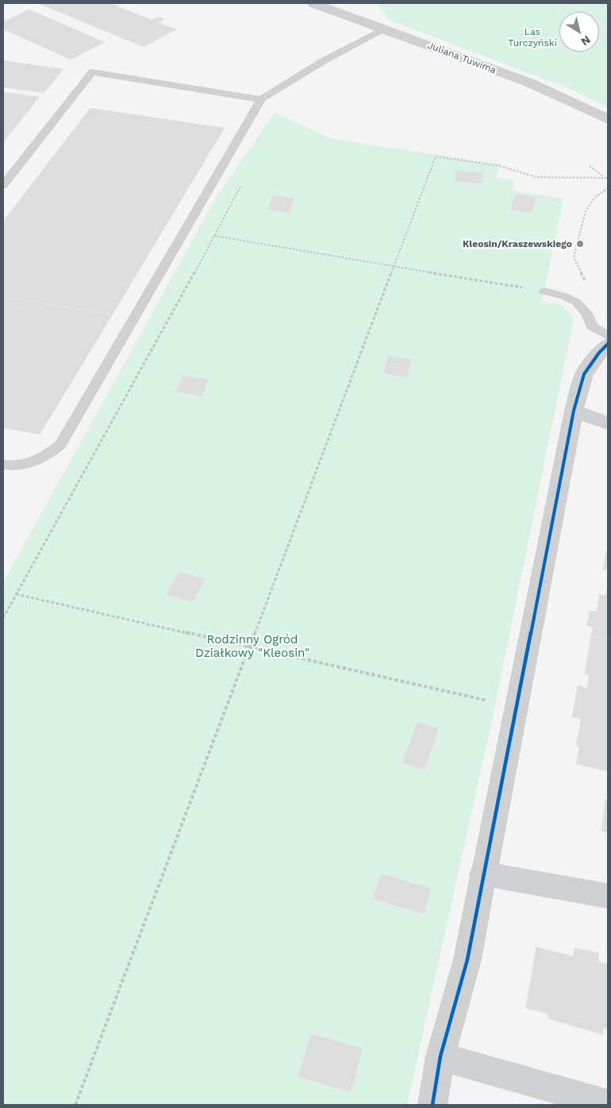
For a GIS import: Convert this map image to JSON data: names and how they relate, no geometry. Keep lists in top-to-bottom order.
{
  "streets": {
    "street": ["Juliana Tuwima"]
  },
  "parks": ["Las Turczyński", "Rodzinny Ogród Działkowy \"Kleosin\""],
  "places": ["Kleosin/Kraszewskiego"],
  "north": "bottom right"
}
